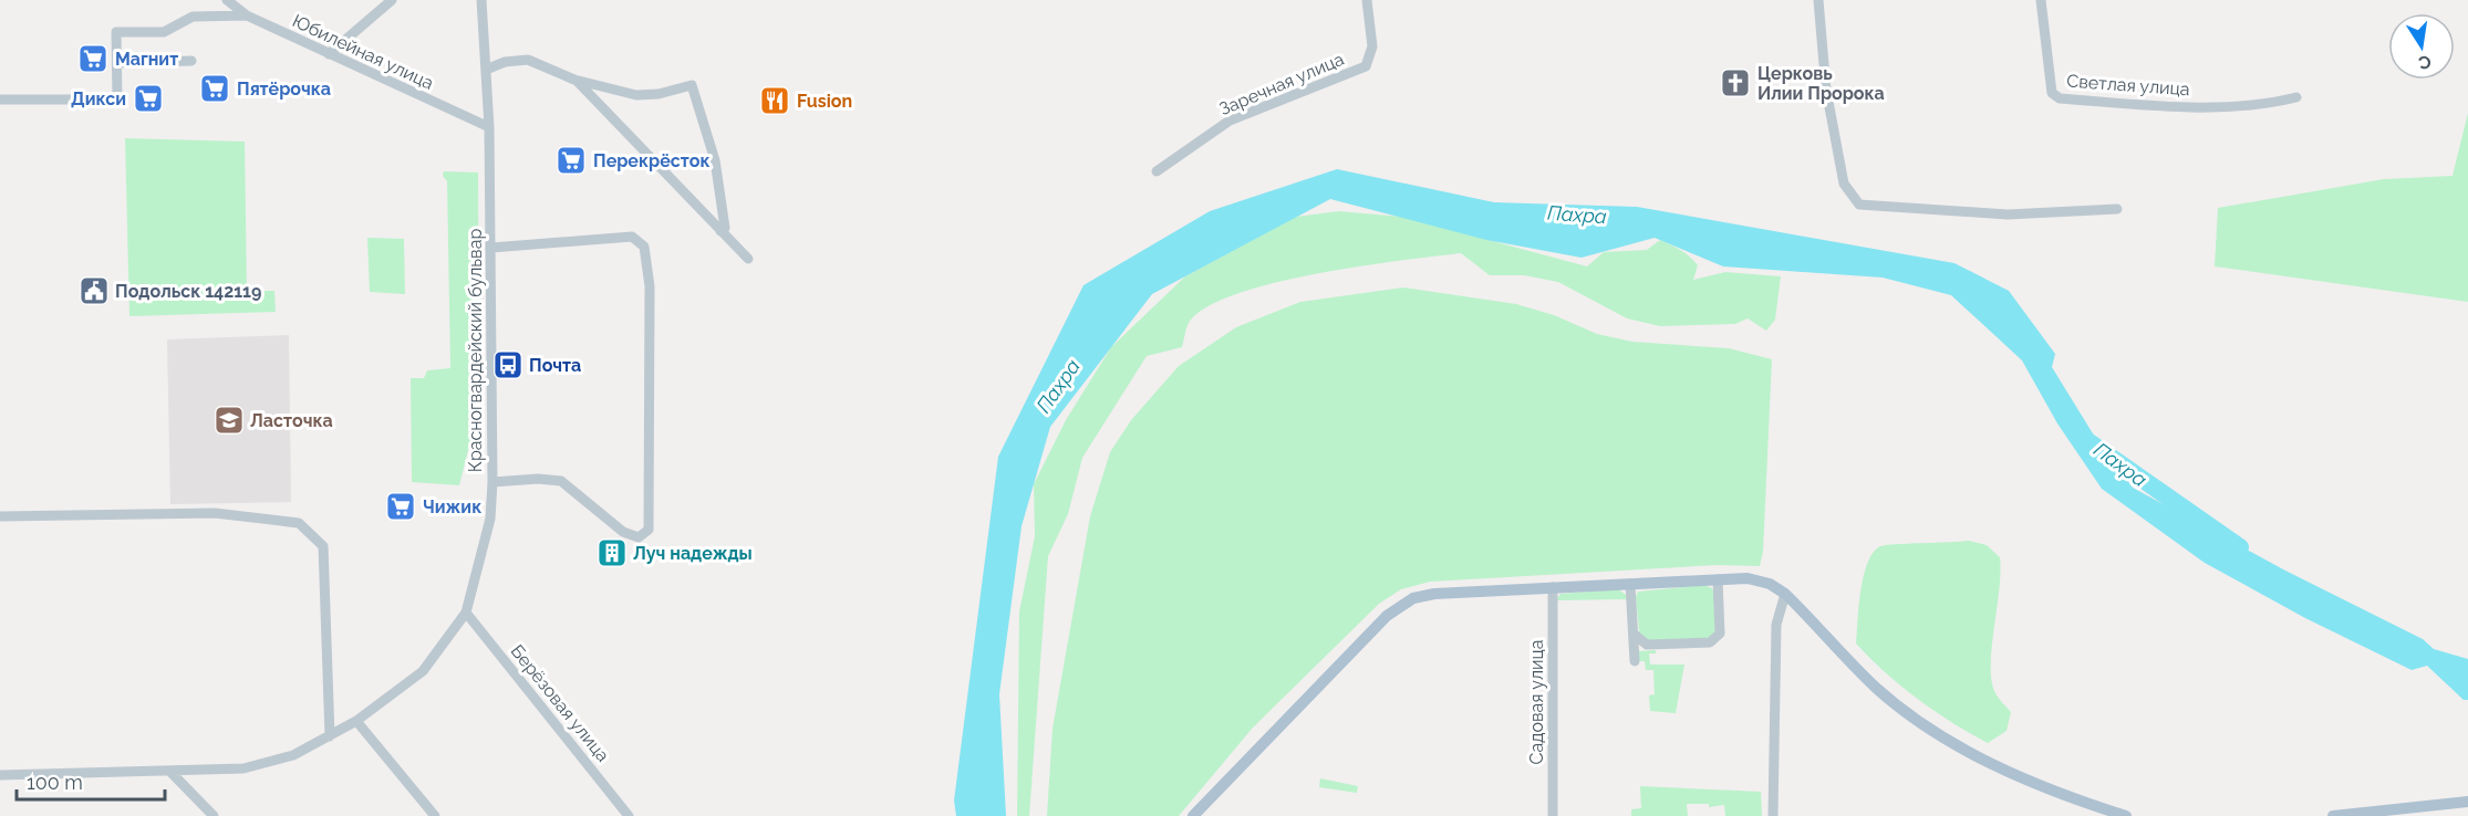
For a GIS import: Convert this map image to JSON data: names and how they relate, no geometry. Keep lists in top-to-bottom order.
{
  "streets": {
    "street": [
      "Юбилейная улица",
      "Заречная улица",
      "Светлая улица",
      "Красногвардейский бульвар",
      "Садовая улица",
      "Берёзовая улица"
    ]
  },
  "crossings": [
    ["Юбилейная улица", "Красногвардейский бульвар"],
    ["Красногвардейский бульвар", "Берёзовая улица"]
  ],
  "water": ["Пахра"],
  "places": {
    "supermarket": [
      "Магнит",
      "Пятёрочка",
      "Дикси",
      "Перекрёсток",
      "Чижик"
    ],
    "church": ["Церковь Илии Пророка"],
    "restaurant": ["Fusion"],
    "public building": ["Подольск 142119"],
    "bus stop": ["Почта"],
    "school or university": ["Ласточка"],
    "building": ["Луч надежды"]
  },
  "scale_bar": "100 m",
  "north": "bottom"
}
